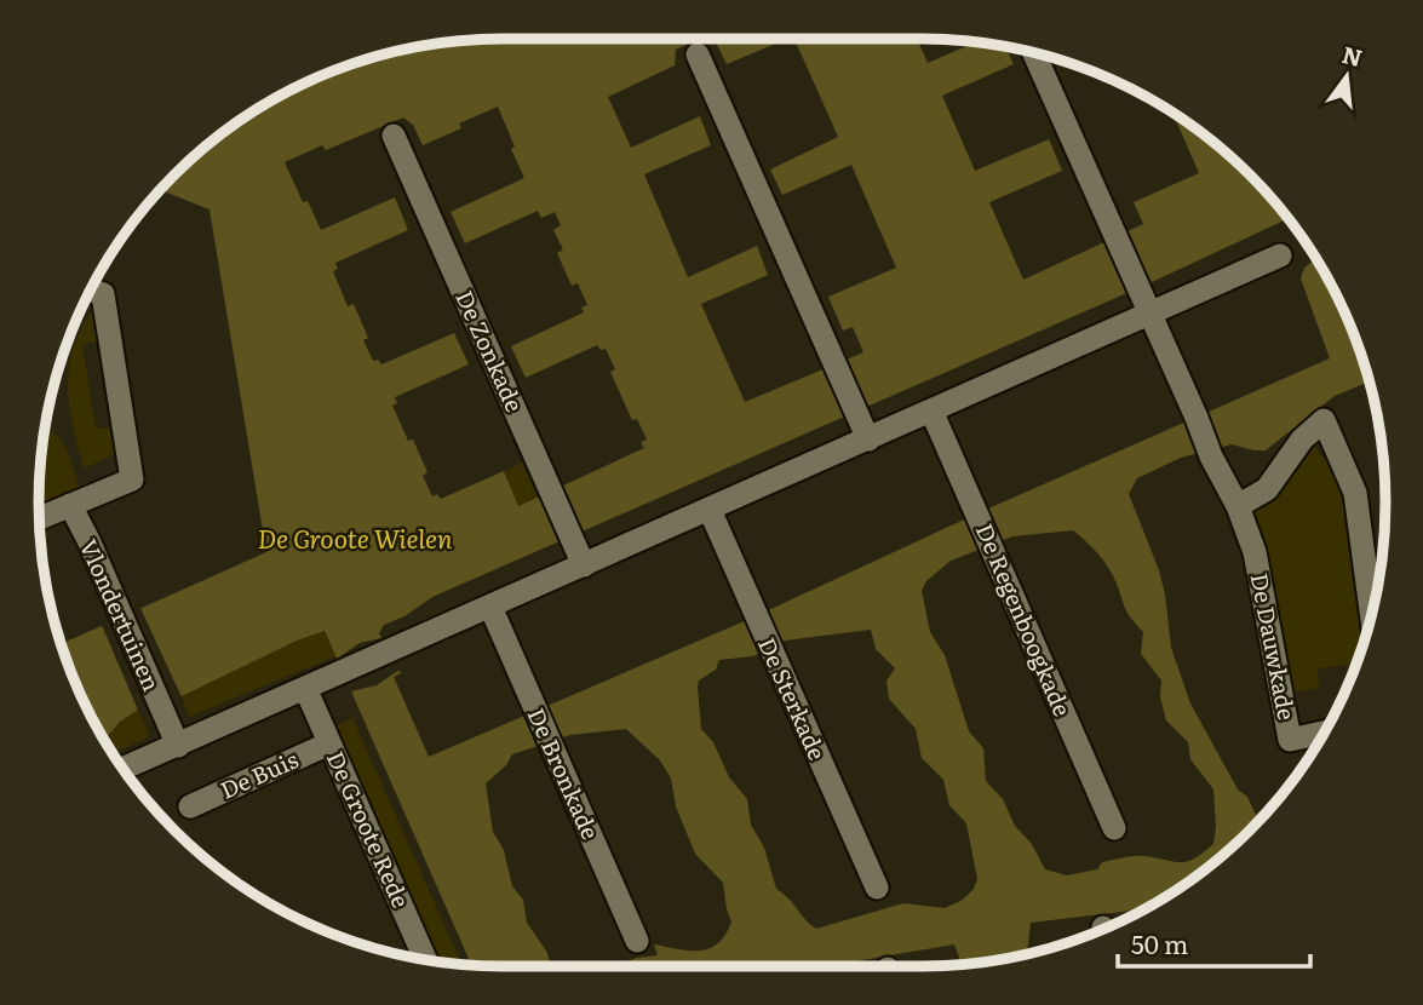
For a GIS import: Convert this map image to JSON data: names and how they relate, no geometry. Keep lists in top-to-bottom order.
{
  "streets": {
    "street": [
      "De Zonkade",
      "Vlondertuinen",
      "De Regenboogkade",
      "De Dauwkade",
      "De Sterkade",
      "De Bronkade",
      "De Buis",
      "De Groote Rede"
    ]
  },
  "crossings": [
    ["De Buis", "De Groote Rede"]
  ],
  "water": ["De Groote Wielen"],
  "scale_bar": "50 m",
  "north": "top"
}
